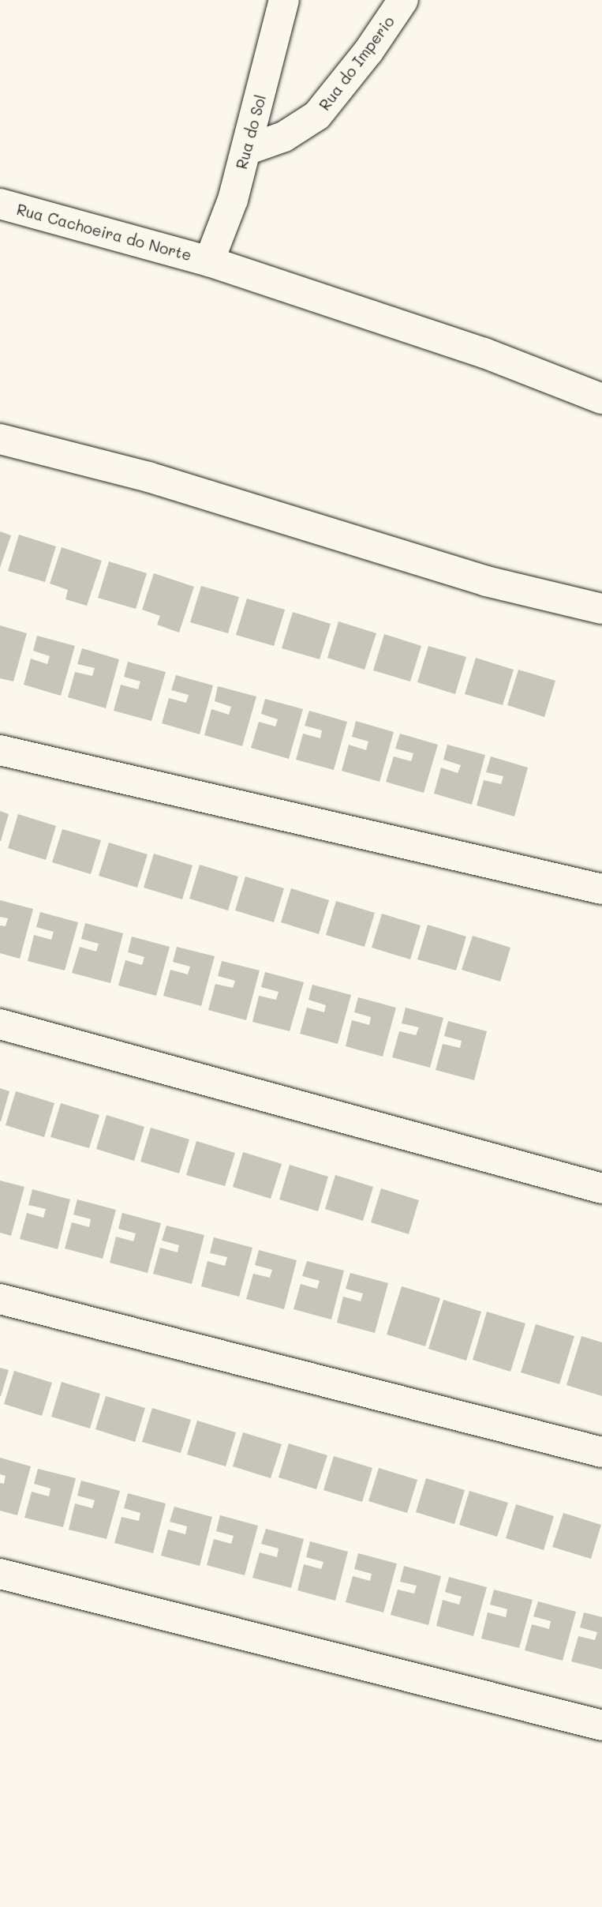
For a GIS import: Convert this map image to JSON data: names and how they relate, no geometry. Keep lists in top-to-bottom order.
{
  "streets": {
    "street": ["Rua do Imperio", "Rua do Sol", "Rua Cachoeira do Norte"]
  },
  "crossings": [
    ["Rua do Imperio", "Rua do Sol"],
    ["Rua do Sol", "Rua Cachoeira do Norte"]
  ]
}
